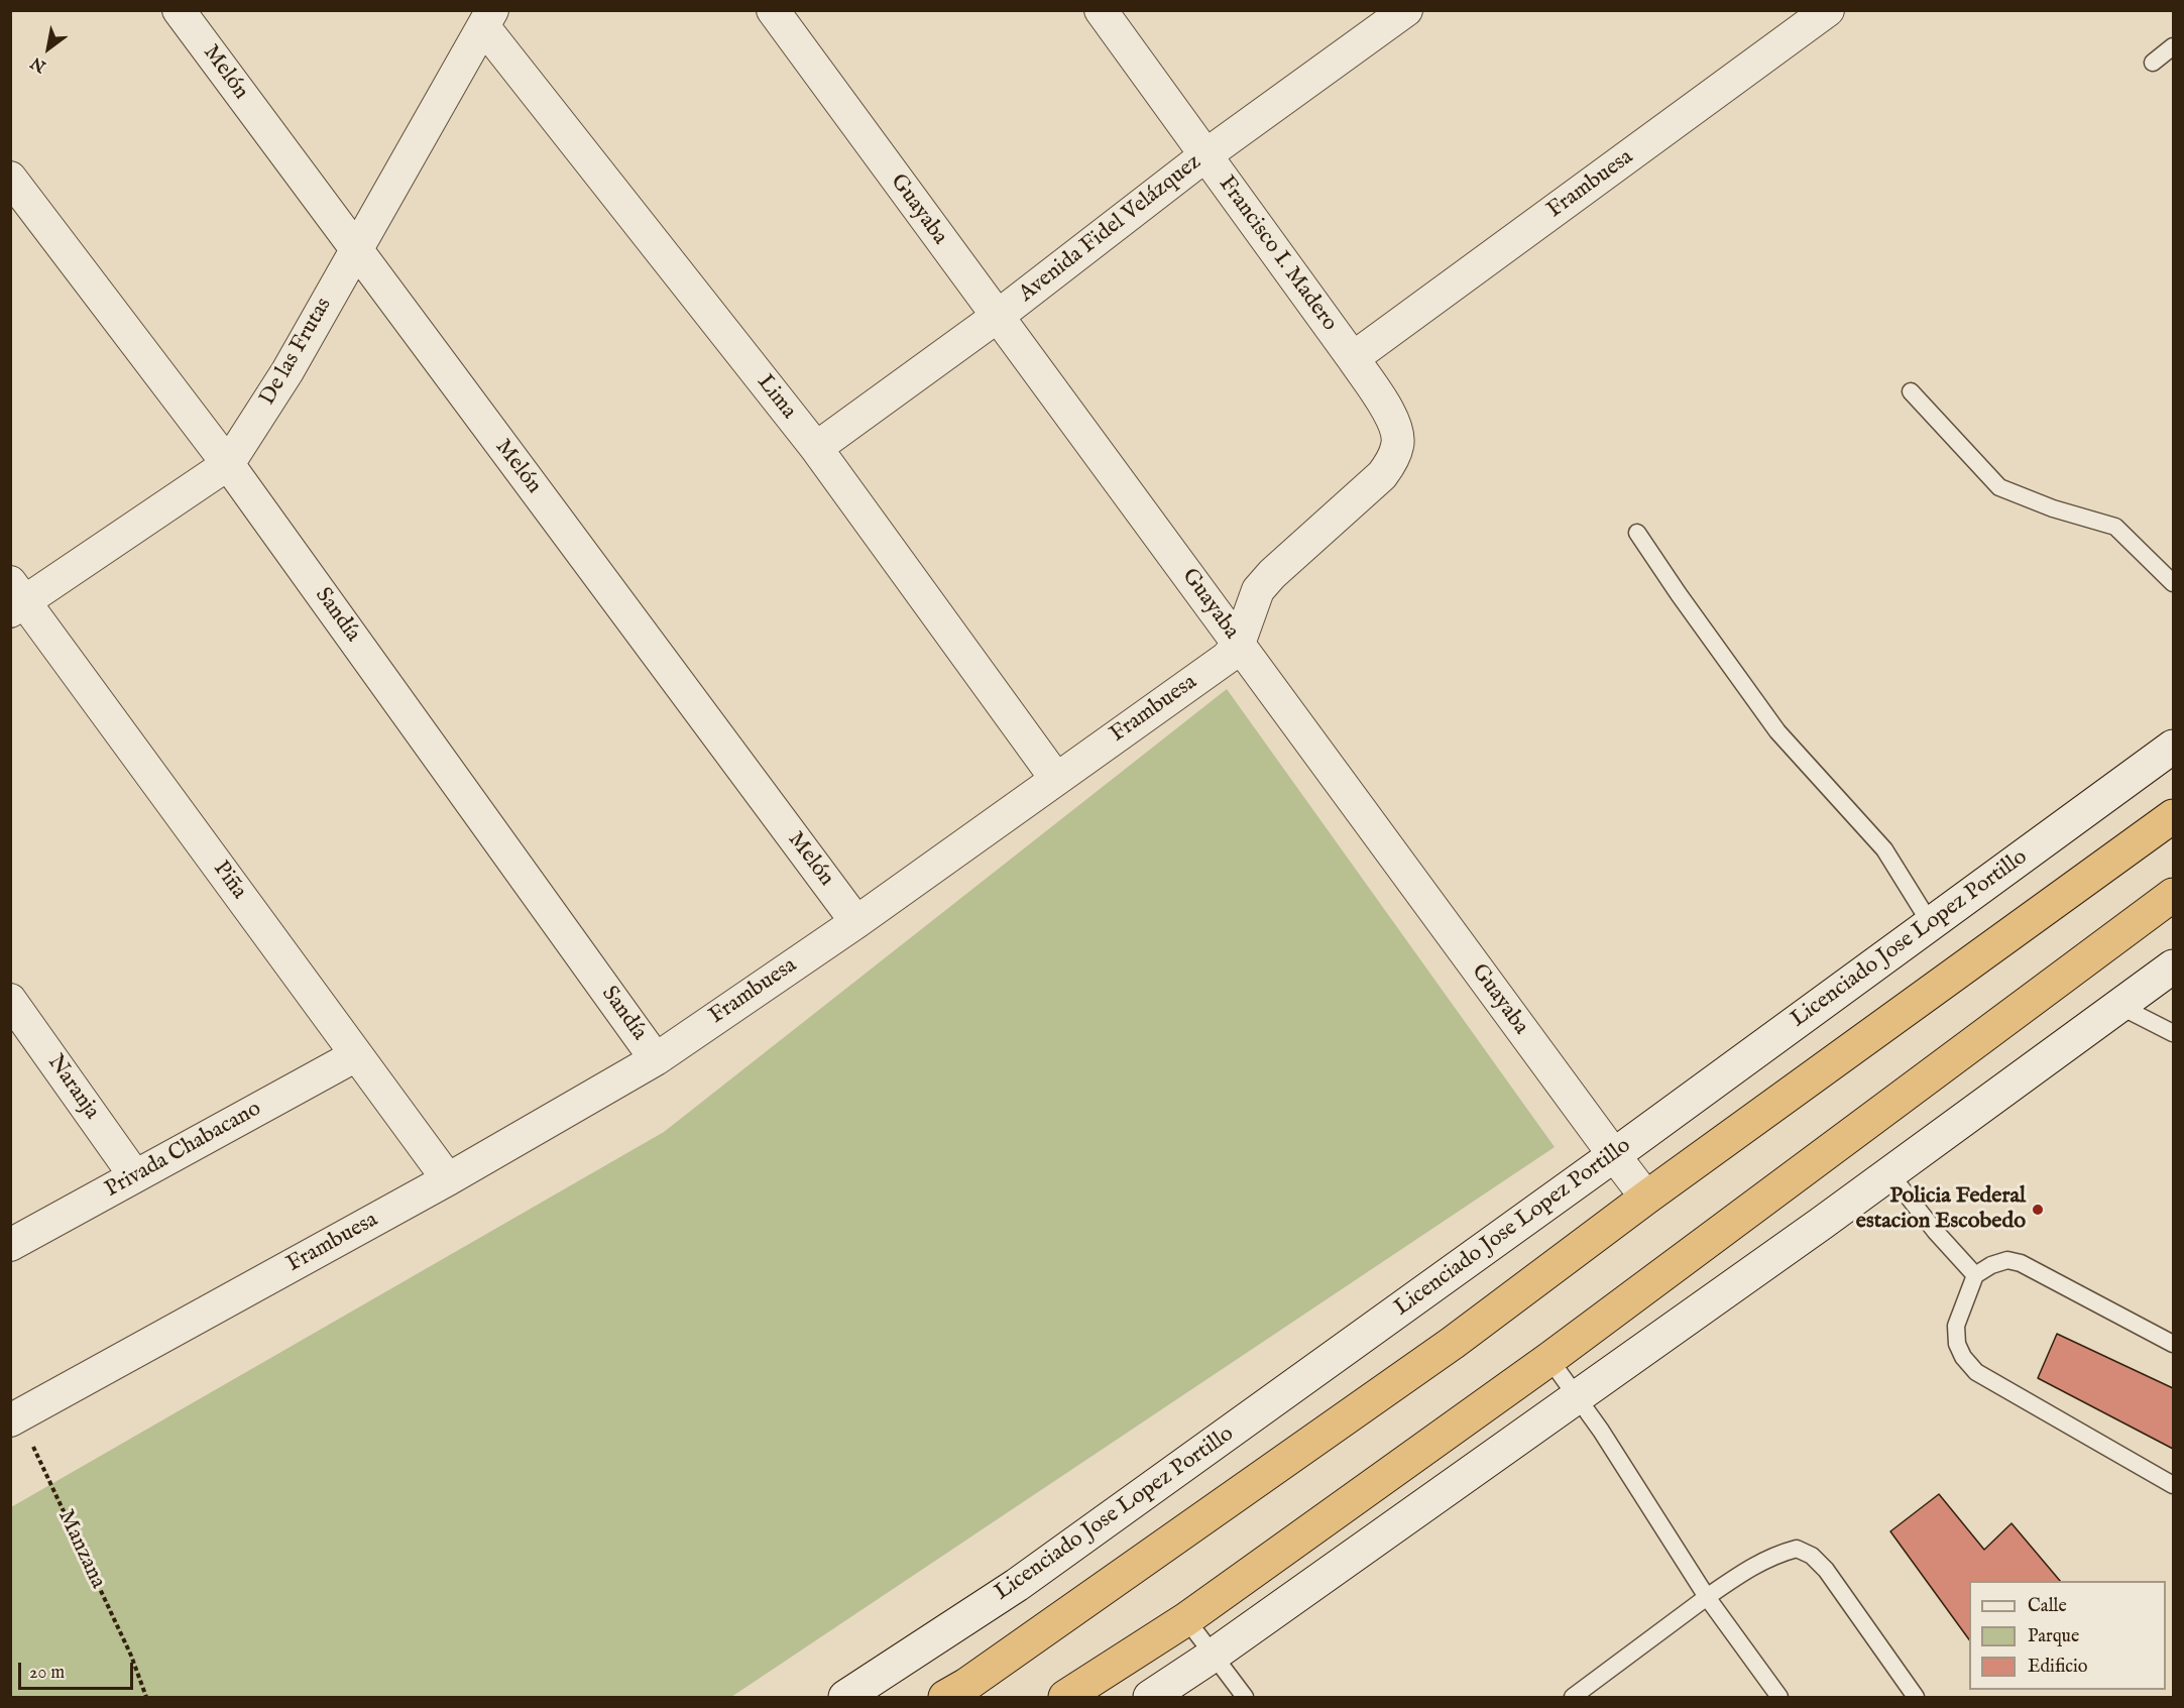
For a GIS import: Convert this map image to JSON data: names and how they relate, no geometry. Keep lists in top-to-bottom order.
{
  "streets": {
    "street": [
      "Melón",
      "Frambuesa",
      "Guayaba",
      "Avenida Fidel Velázquez",
      "Francisco I. Madero",
      "De las Frutas",
      "Lima",
      "Sandía",
      "Piña",
      "Licenciado Jose Lopez Portillo",
      "Naranja",
      "Privada Chabacano"
    ],
    "path": ["Manzana"]
  },
  "crossings": [
    ["Melón", "Frambuesa"],
    ["Melón", "De las Frutas"],
    ["Frambuesa", "Guayaba"],
    ["Frambuesa", "Francisco I. Madero"],
    ["Frambuesa", "Lima"],
    ["Frambuesa", "Sandía"],
    ["Frambuesa", "Piña"],
    ["Frambuesa", "Manzana"],
    ["Guayaba", "Avenida Fidel Velázquez"],
    ["Guayaba", "Licenciado Jose Lopez Portillo"],
    ["Avenida Fidel Velázquez", "Francisco I. Madero"],
    ["Avenida Fidel Velázquez", "Lima"],
    ["De las Frutas", "Lima"],
    ["De las Frutas", "Sandía"],
    ["De las Frutas", "Piña"],
    ["Piña", "Privada Chabacano"],
    ["Naranja", "Privada Chabacano"]
  ],
  "places": ["Policia Federal estacion Escobedo"],
  "legend": ["Calle", "Parque", "Edificio"],
  "scale_bar": "20 m",
  "north": "bottom left"
}
